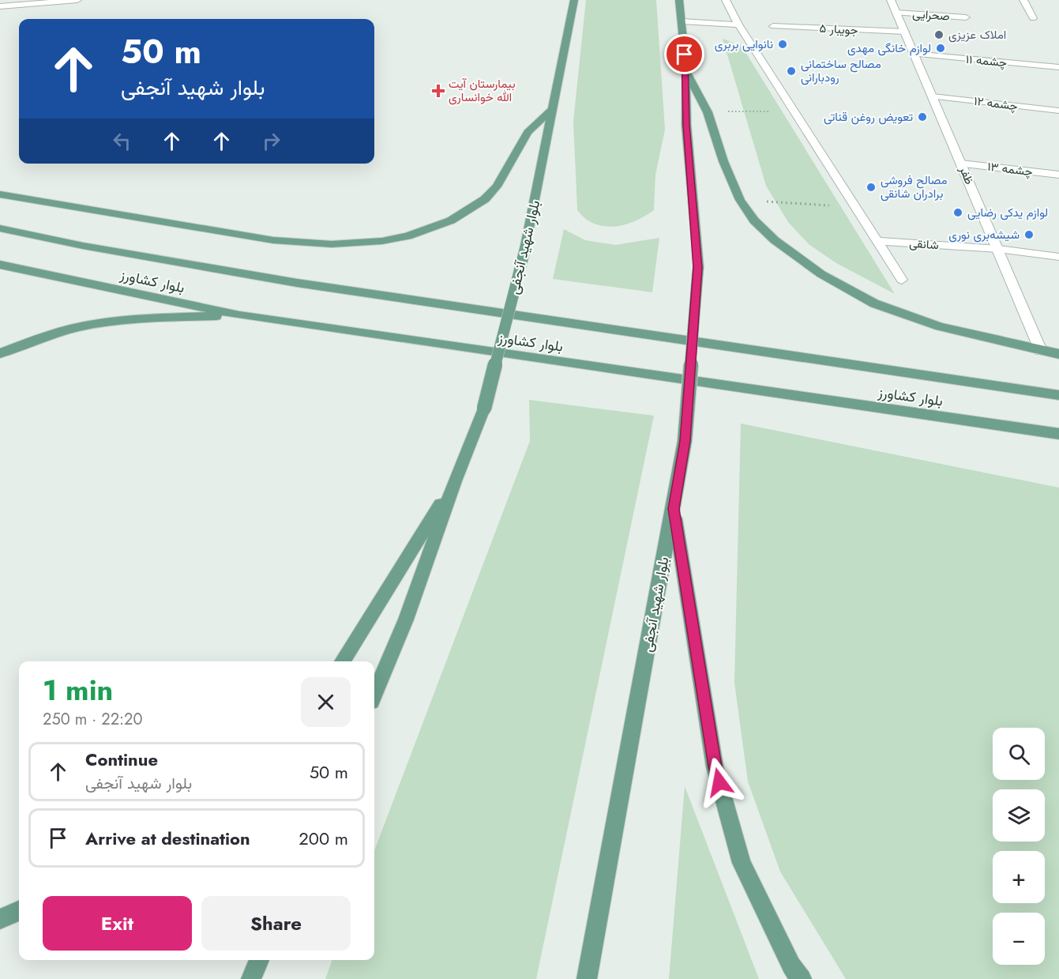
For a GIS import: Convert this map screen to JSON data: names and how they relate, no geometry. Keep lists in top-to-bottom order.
{
  "streets": {
    "main road": ["بلوار شهید آنجفی", "بلوار کشاورز"],
    "street": [
      "صحرایی",
      "جویبار ۵",
      "چشمه ۱۱",
      "چشمه ۱۲",
      "چشمه ۱۳",
      "ظفر",
      "شانقی"
    ]
  },
  "crossings": [
    ["صحرایی", "ظفر"],
    ["جویبار ۵", "ظفر"],
    ["چشمه ۱۱", "ظفر"],
    ["چشمه ۱۲", "ظفر"],
    ["چشمه ۱۳", "ظفر"],
    ["ظفر", "شانقی"]
  ],
  "places": {
    "other": [
      "املاک عزیزی",
      "نانوایی بربری",
      "لوازم خانگی مهدی",
      "مصالح ساختمانی رودبارانی",
      "تعویض روغن قناتی",
      "مصالح فروشی برادران شانقی",
      "لوازم یدکی رضایی",
      "شیشه‌بری نوری"
    ],
    "health": ["بیمارستان آیت الله خوانساری"]
  },
  "page": {
    "turn": ["50 m", "بلوار شهید آنجفی"],
    "heading": ["1 min", "250 m · 22:20"],
    "map_buttons": ["+", "−"],
    "list": [
      {
        "name": "Continue",
        "note": "بلوار شهید آنجفی",
        "value": "50 m"
      },
      {
        "name": "Arrive at destination",
        "value": "200 m"
      }
    ],
    "buttons": ["Exit", "Share"]
  }
}
